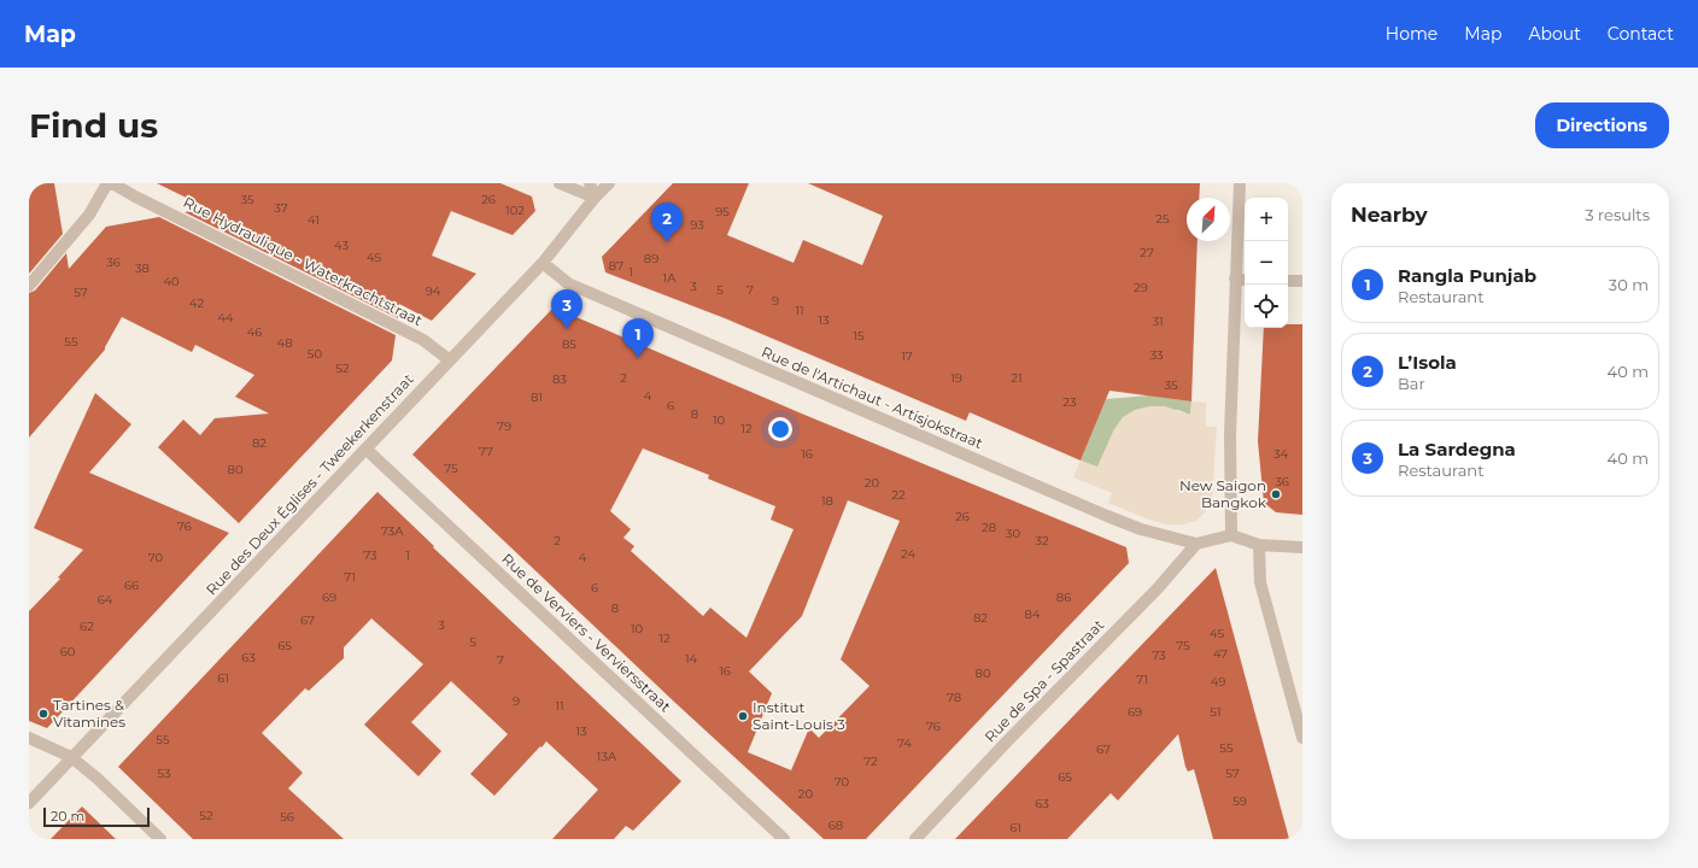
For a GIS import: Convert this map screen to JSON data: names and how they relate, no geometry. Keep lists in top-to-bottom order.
{
  "streets": {
    "street": [
      "Rue Hydraulique - Waterkrachtstraat",
      "Rue de l'Artichaut - Artisjokstraat",
      "Rue des Deux Églises - Tweekerkenstraat",
      "Rue de Verviers - Verviersstraat",
      "Rue de Spa - Spastraat"
    ]
  },
  "crossings": [
    ["Rue Hydraulique - Waterkrachtstraat", "Rue des Deux Églises - Tweekerkenstraat"],
    ["Rue de l'Artichaut - Artisjokstraat", "Rue des Deux Églises - Tweekerkenstraat"],
    ["Rue de l'Artichaut - Artisjokstraat", "Rue de Spa - Spastraat"],
    ["Rue des Deux Églises - Tweekerkenstraat", "Rue de Verviers - Verviersstraat"]
  ],
  "places": ["New Saigon Bangkok", "Tartines & Vitamines", "Institut Saint-Louis 3"],
  "house_numbers": [
    "35",
    "26",
    "37",
    "102",
    "95",
    "25",
    "41",
    "93",
    "43",
    "27",
    "45",
    "89",
    "36",
    "87",
    "38",
    "1",
    "1A",
    "40",
    "3",
    "29",
    "5",
    "7",
    "94",
    "57",
    "9",
    "42",
    "11",
    "44",
    "13",
    "31",
    "46",
    "15",
    "55",
    "48",
    "85",
    "50",
    "33",
    "17",
    "52",
    "2",
    "19",
    "21",
    "83",
    "35",
    "4",
    "81",
    "23",
    "6",
    "8",
    "10",
    "79",
    "12",
    "82",
    "77",
    "16",
    "34",
    "75",
    "80",
    "36",
    "20",
    "22",
    "18",
    "26",
    "76",
    "28",
    "73A",
    "30",
    "2",
    "32",
    "24",
    "73",
    "1",
    "70",
    "4",
    "71",
    "66",
    "6",
    "69",
    "86",
    "64",
    "8",
    "84",
    "82",
    "67",
    "3",
    "62",
    "10",
    "45",
    "12",
    "5",
    "65",
    "75",
    "60",
    "47",
    "73",
    "63",
    "14",
    "7",
    "16",
    "80",
    "61",
    "71",
    "49",
    "78",
    "9",
    "11",
    "69",
    "51",
    "76",
    "13",
    "55",
    "74",
    "55",
    "67",
    "13A",
    "72",
    "53",
    "57",
    "65",
    "70",
    "20",
    "59",
    "63",
    "52",
    "56",
    "68",
    "61"
  ],
  "scale_bar": "20 m",
  "north": "top right",
  "page": {
    "header": "Map",
    "nav": [
      "Home",
      "Map",
      "About",
      "Contact"
    ],
    "buttons": "Directions",
    "title": "Find us",
    "heading": ["Nearby", "3 results"],
    "map_buttons": ["+", "−"],
    "pins": ["2", "3", "1"],
    "list": [
      {
        "mark": "1",
        "name": "Rangla Punjab",
        "note": "Restaurant",
        "value": "30 m"
      },
      {
        "mark": "2",
        "name": "L’Isola",
        "note": "Bar",
        "value": "40 m"
      },
      {
        "mark": "3",
        "name": "La Sardegna",
        "note": "Restaurant",
        "value": "40 m"
      }
    ],
    "scale": "20 m"
  }
}
